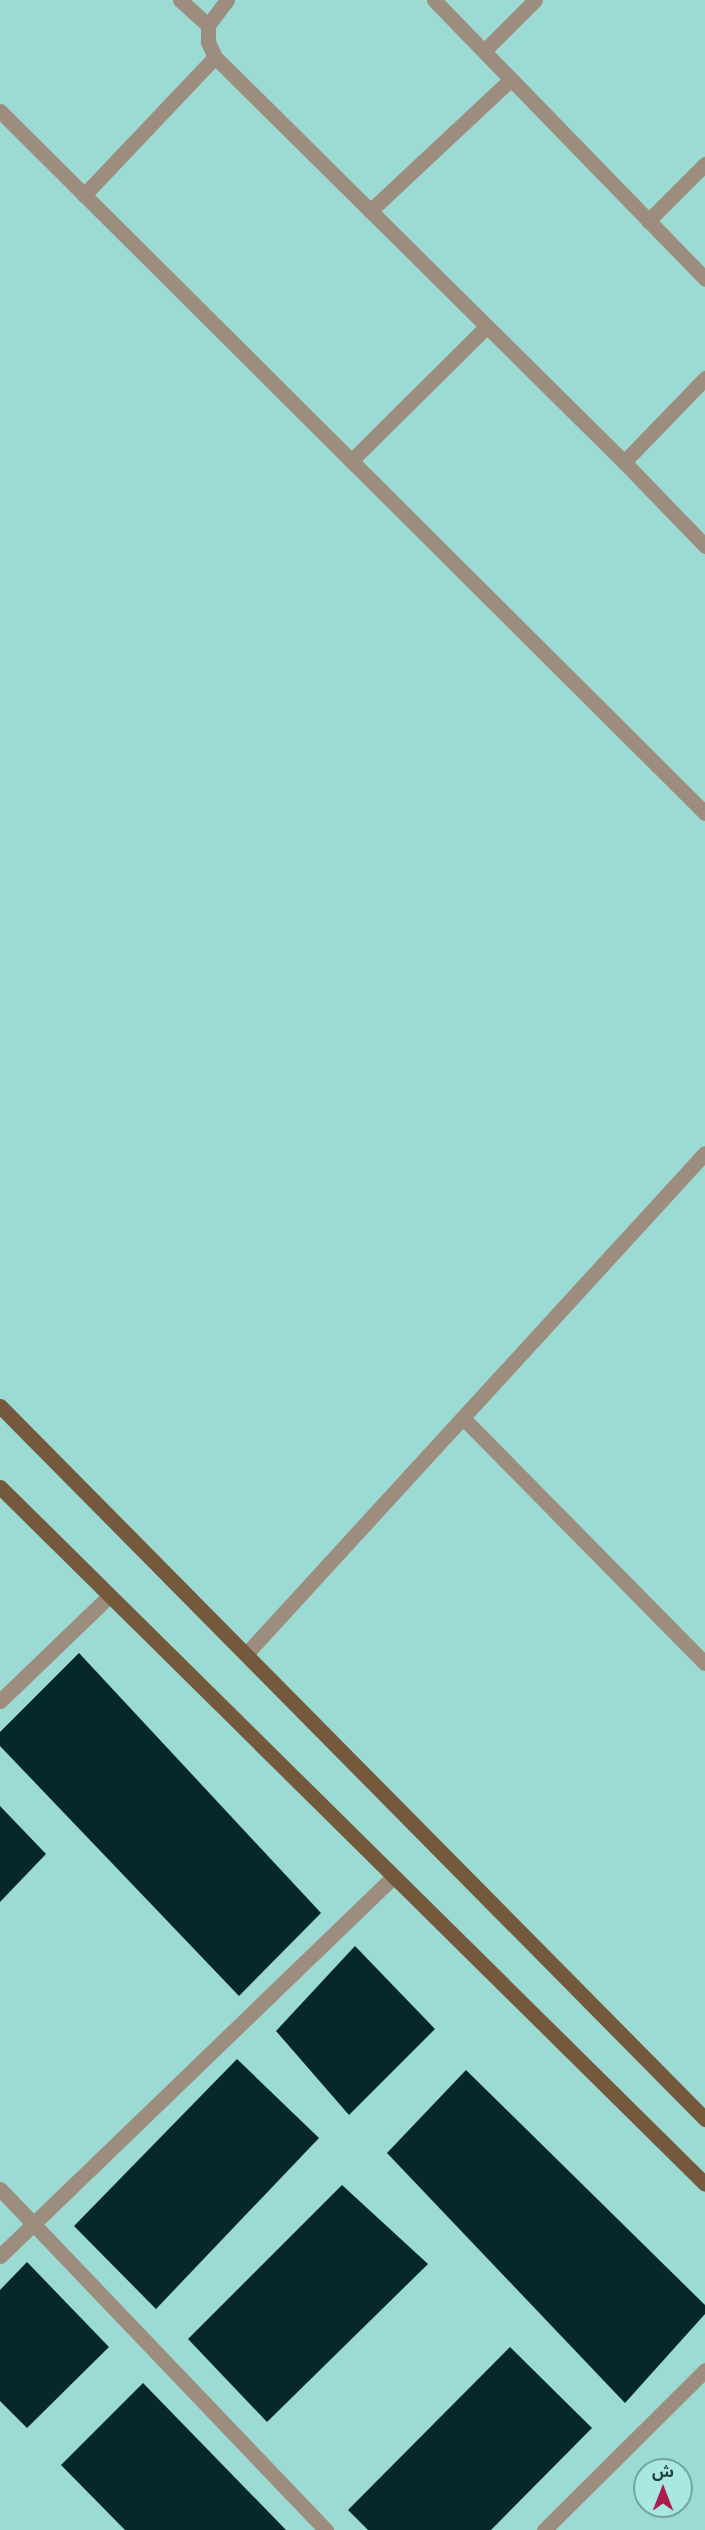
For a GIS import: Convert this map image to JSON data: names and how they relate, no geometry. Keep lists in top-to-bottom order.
{
  "north": "top"
}
